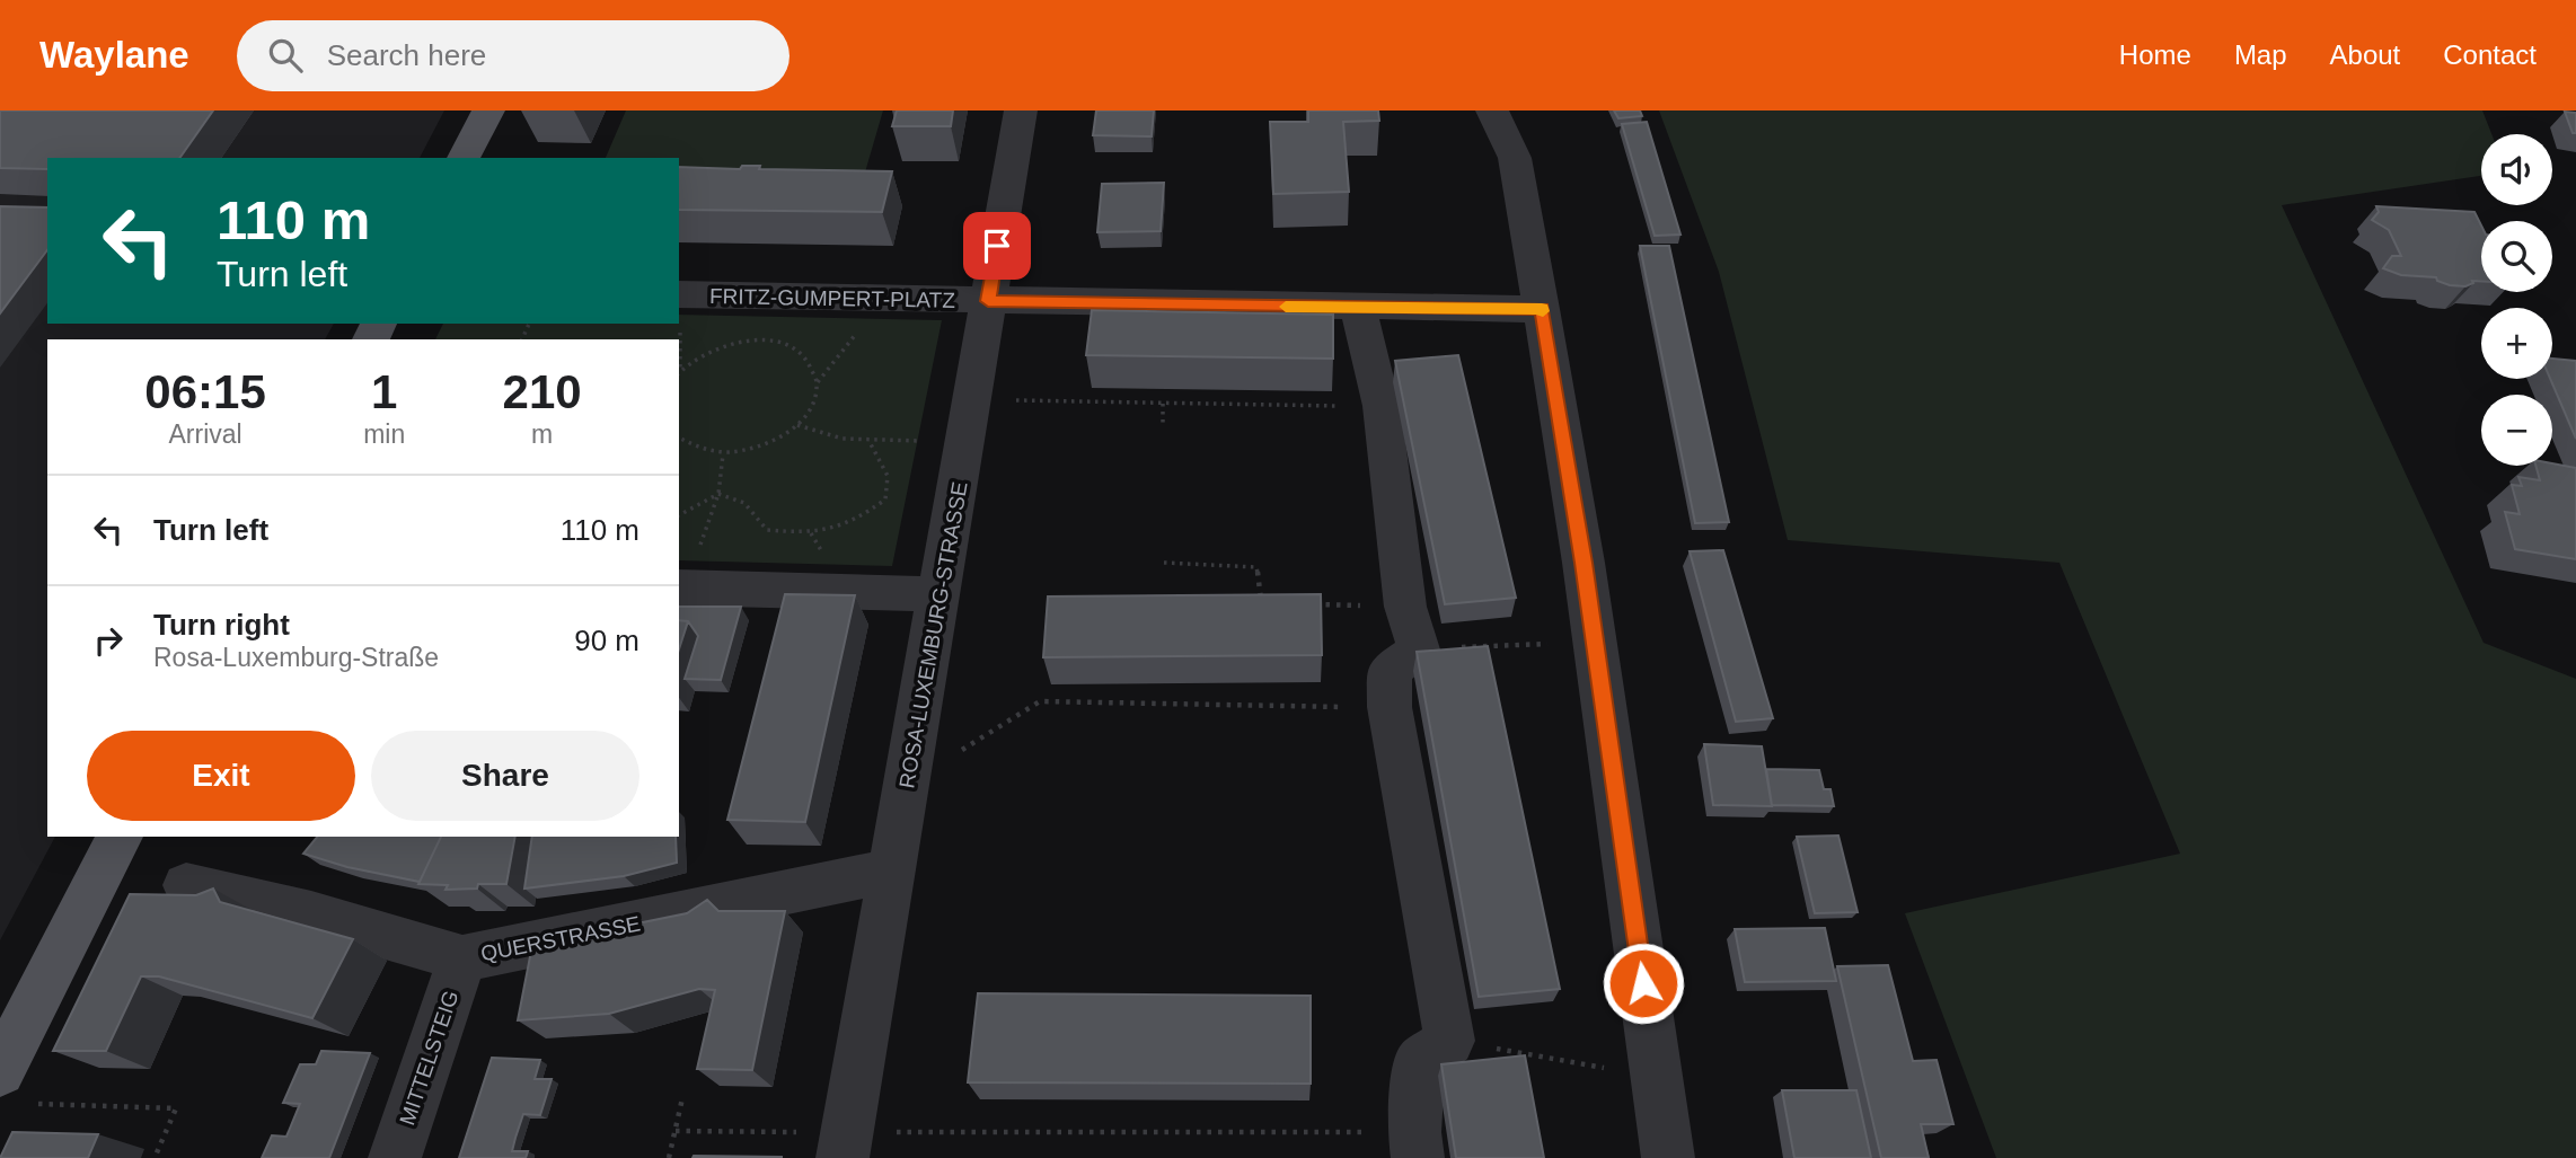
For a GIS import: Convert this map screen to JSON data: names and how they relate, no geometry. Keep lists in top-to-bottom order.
{
  "streets": {
    "street": [
      "FRITZ-GUMPERT-PLATZ",
      "ROSA-LUXEMBURG-STRASSE",
      "QUERSTRASSE",
      "MITTELSTEIG"
    ]
  },
  "crossings": [
    ["FRITZ-GUMPERT-PLATZ", "ROSA-LUXEMBURG-STRASSE"],
    ["ROSA-LUXEMBURG-STRASSE", "QUERSTRASSE"],
    ["QUERSTRASSE", "MITTELSTEIG"]
  ],
  "page": {
    "header": "Waylane",
    "search": "Search here",
    "nav": [
      "Home",
      "Map",
      "About",
      "Contact"
    ],
    "map_buttons": ["+", "−"],
    "turn": ["110 m", "Turn left"],
    "eta": [
      "06:15",
      "Arrival",
      "1",
      "min",
      "210",
      "m"
    ],
    "list": [
      {
        "name": "Turn left",
        "value": "110 m"
      },
      {
        "name": "Turn right",
        "note": "Rosa-Luxemburg-Straße",
        "value": "90 m"
      }
    ],
    "buttons": ["Exit", "Share"]
  }
}
